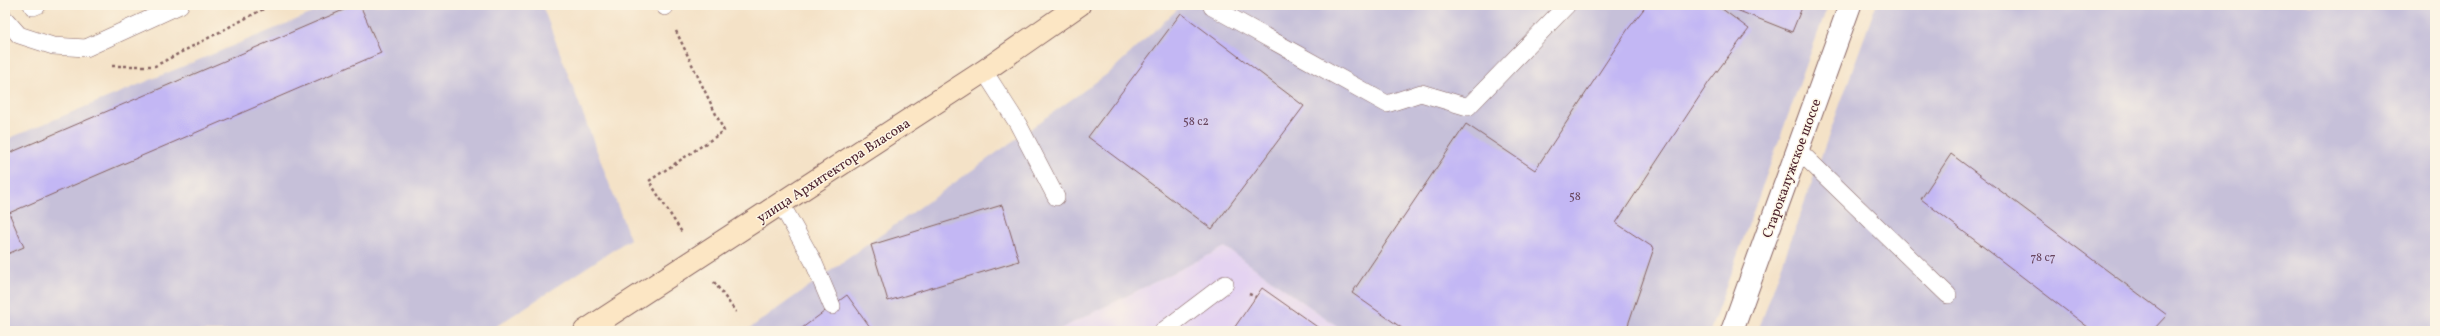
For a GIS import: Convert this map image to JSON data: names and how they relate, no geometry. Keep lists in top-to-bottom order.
{
  "streets": {
    "street": ["Старокалужское шоссе", "улица Архитектора Власова"]
  },
  "house_numbers": ["58 с2", "58", "78 с7"]
}
